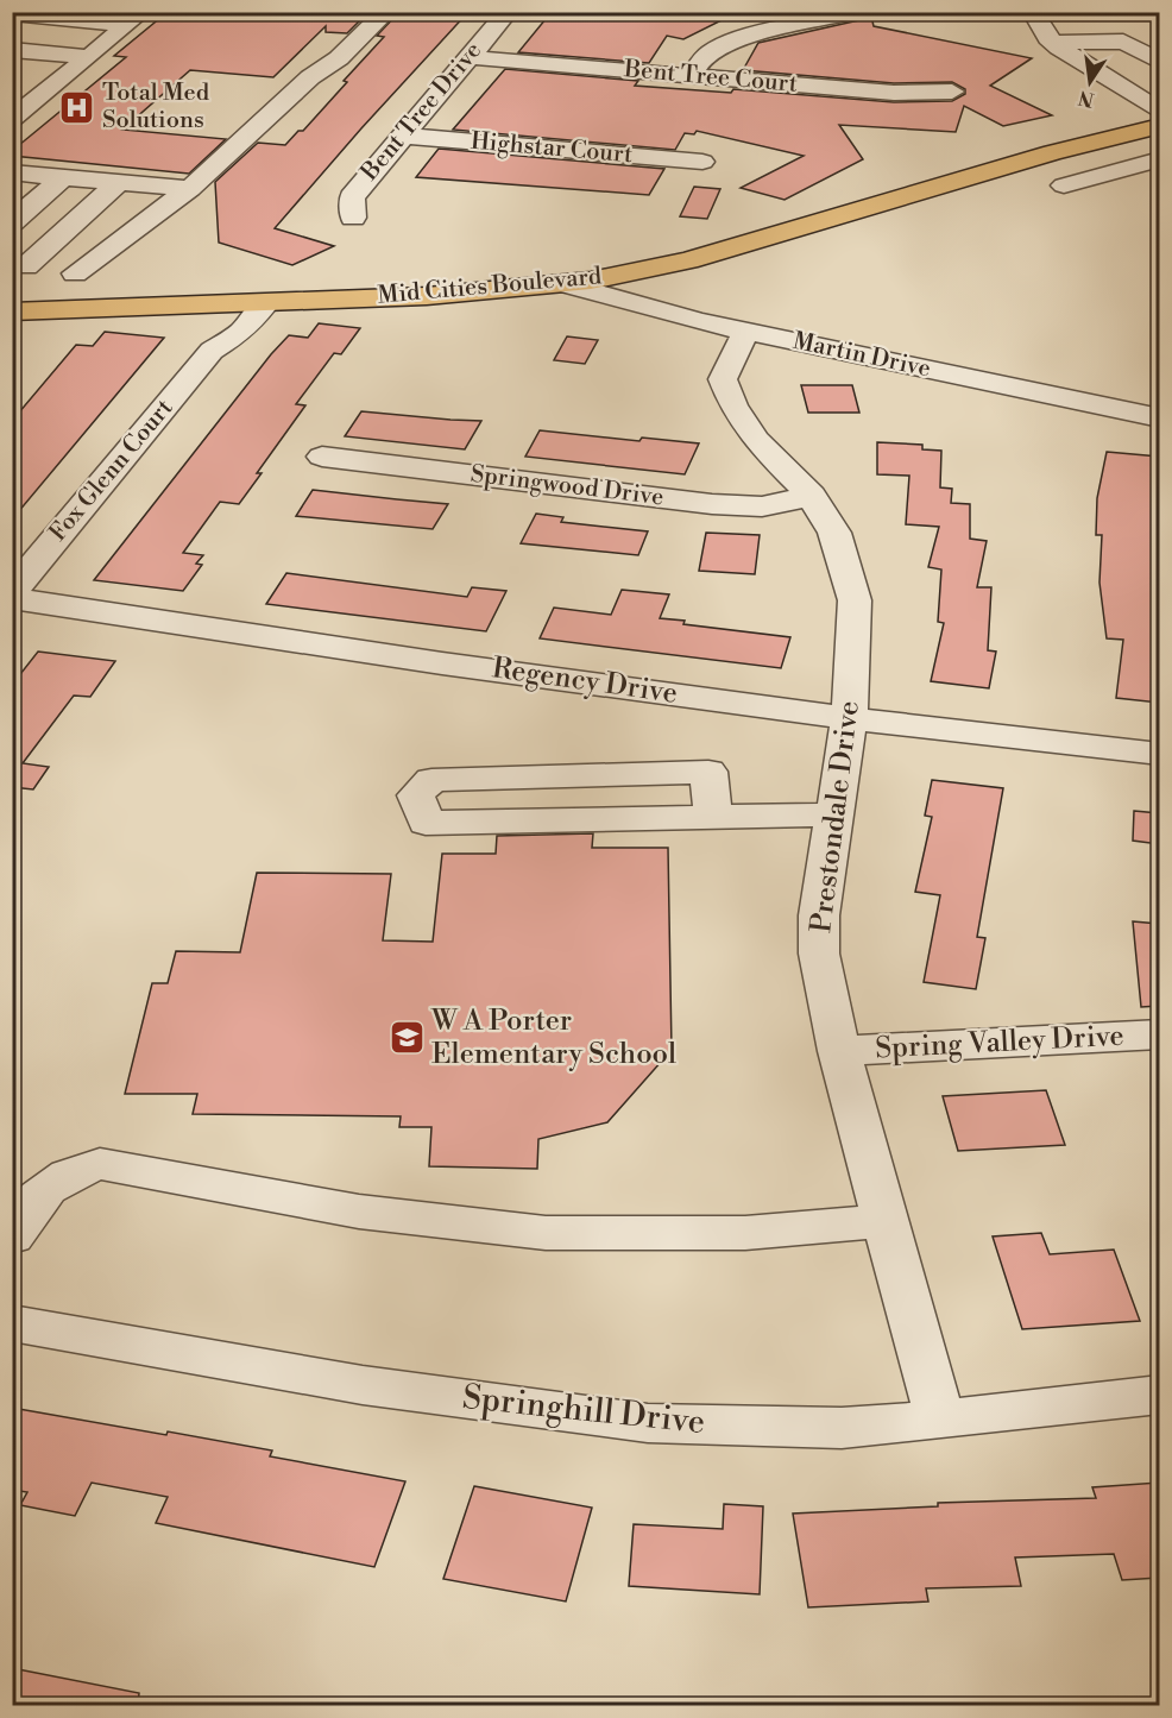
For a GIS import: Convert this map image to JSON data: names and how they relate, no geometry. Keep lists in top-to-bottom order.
{
  "streets": {
    "main road": ["Mid Cities Boulevard"],
    "street": [
      "Bent Tree Court",
      "Bent Tree Drive",
      "Highstar Court",
      "Martin Drive",
      "Fox Glenn Court",
      "Springwood Drive",
      "Regency Drive",
      "Prestondale Drive",
      "Spring Valley Drive",
      "Springhill Drive"
    ]
  },
  "crossings": [
    ["Bent Tree Court", "Bent Tree Drive"],
    ["Bent Tree Drive", "Highstar Court"],
    ["Mid Cities Boulevard", "Martin Drive"],
    ["Mid Cities Boulevard", "Fox Glenn Court"],
    ["Martin Drive", "Prestondale Drive"],
    ["Springwood Drive", "Prestondale Drive"],
    ["Regency Drive", "Prestondale Drive"],
    ["Prestondale Drive", "Spring Valley Drive"],
    ["Prestondale Drive", "Springhill Drive"]
  ],
  "places": {
    "hospital": ["Total Med Solutions"],
    "school or university": ["W A Porter Elementary School"]
  },
  "north": "bottom"
}
